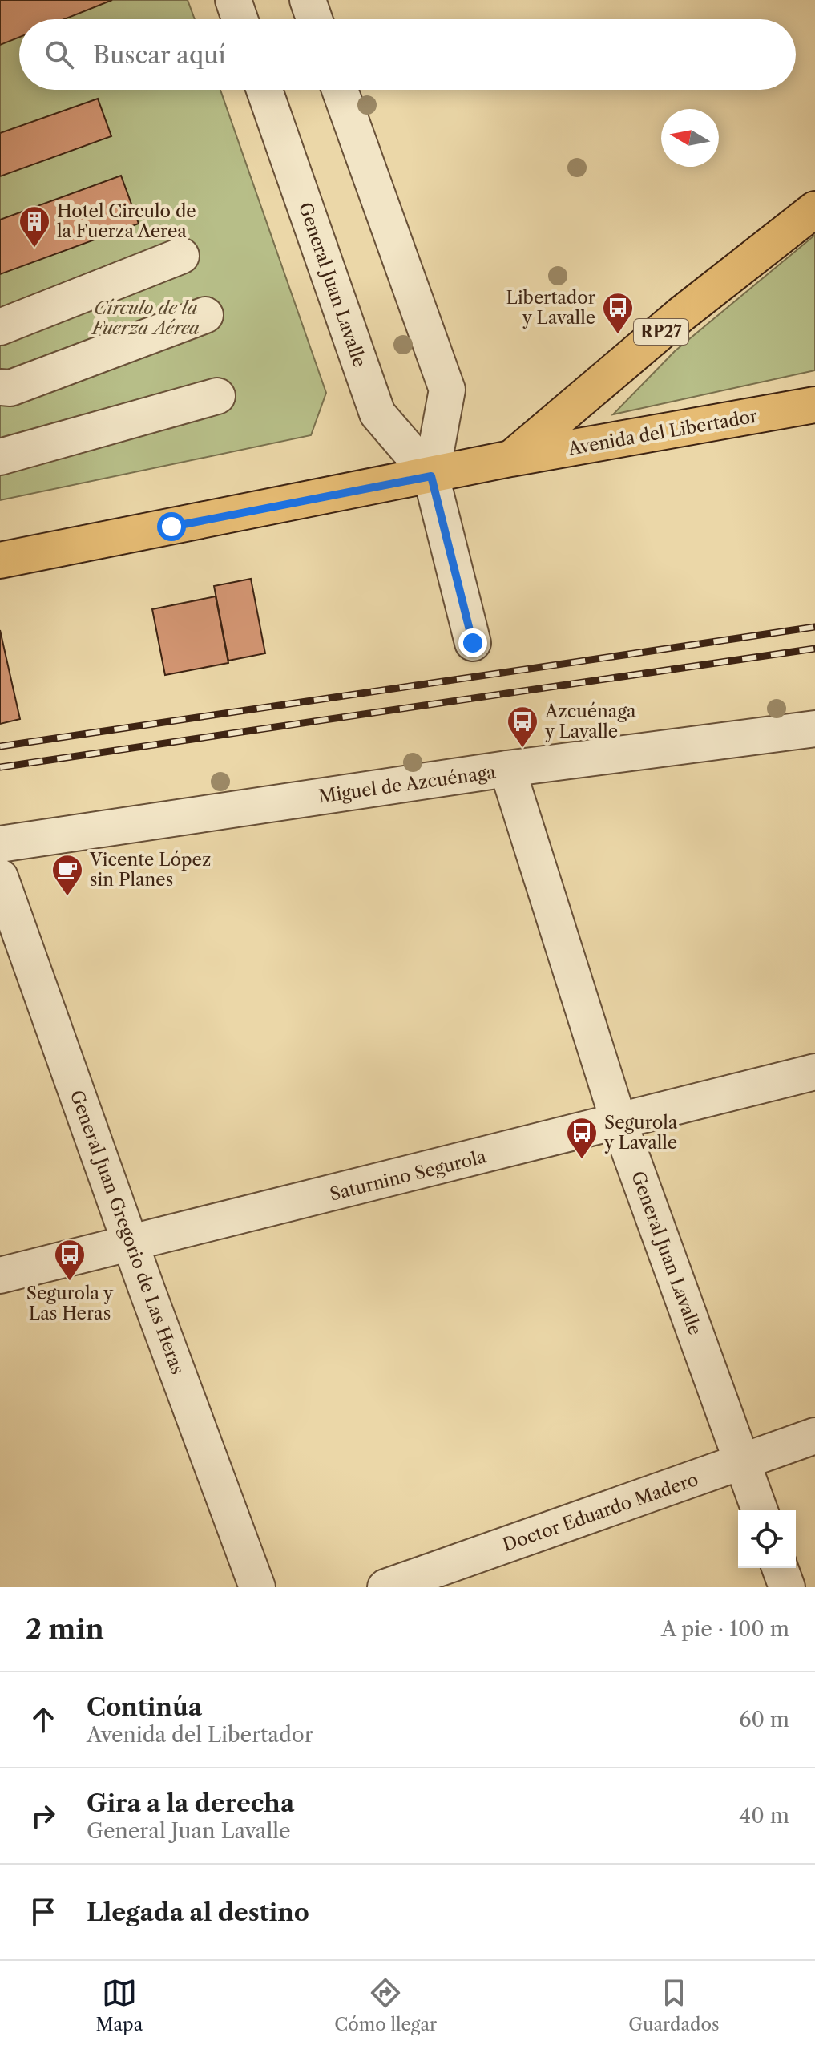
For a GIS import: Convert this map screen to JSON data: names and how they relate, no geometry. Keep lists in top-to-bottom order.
{
  "streets": {
    "main road": ["RP27", "Avenida del Libertador"],
    "street": [
      "General Juan Lavalle",
      "Miguel de Azcuénaga",
      "Saturnino Segurola",
      "General Juan Gregorio de Las Heras",
      "Doctor Eduardo Madero"
    ]
  },
  "crossings": [
    ["General Juan Lavalle", "Avenida del Libertador"],
    ["General Juan Lavalle", "Miguel de Azcuénaga"],
    ["General Juan Lavalle", "Saturnino Segurola"],
    ["General Juan Lavalle", "Doctor Eduardo Madero"],
    ["Saturnino Segurola", "General Juan Gregorio de Las Heras"]
  ],
  "parks": ["Círculo de la Fuerza Aérea"],
  "places": {
    "building": ["Hotel Circulo de la Fuerza Aerea"],
    "bus stop": [
      "Libertador y Lavalle",
      "Azcuénaga y Lavalle",
      "Segurola y Lavalle",
      "Segurola y Las Heras"
    ],
    "cafe": ["Vicente López sin Planes"]
  },
  "north": "left",
  "page": {
    "search": "Buscar aquí",
    "heading": ["2 min", "A pie · 100 m"],
    "list": [
      ["Continúa", "Avenida del Libertador", "60 m"],
      ["Gira a la derecha", "General Juan Lavalle", "40 m"],
      "Llegada al destino"
    ],
    "nav": ["Mapa", "Cómo llegar", "Guardados"]
  }
}
